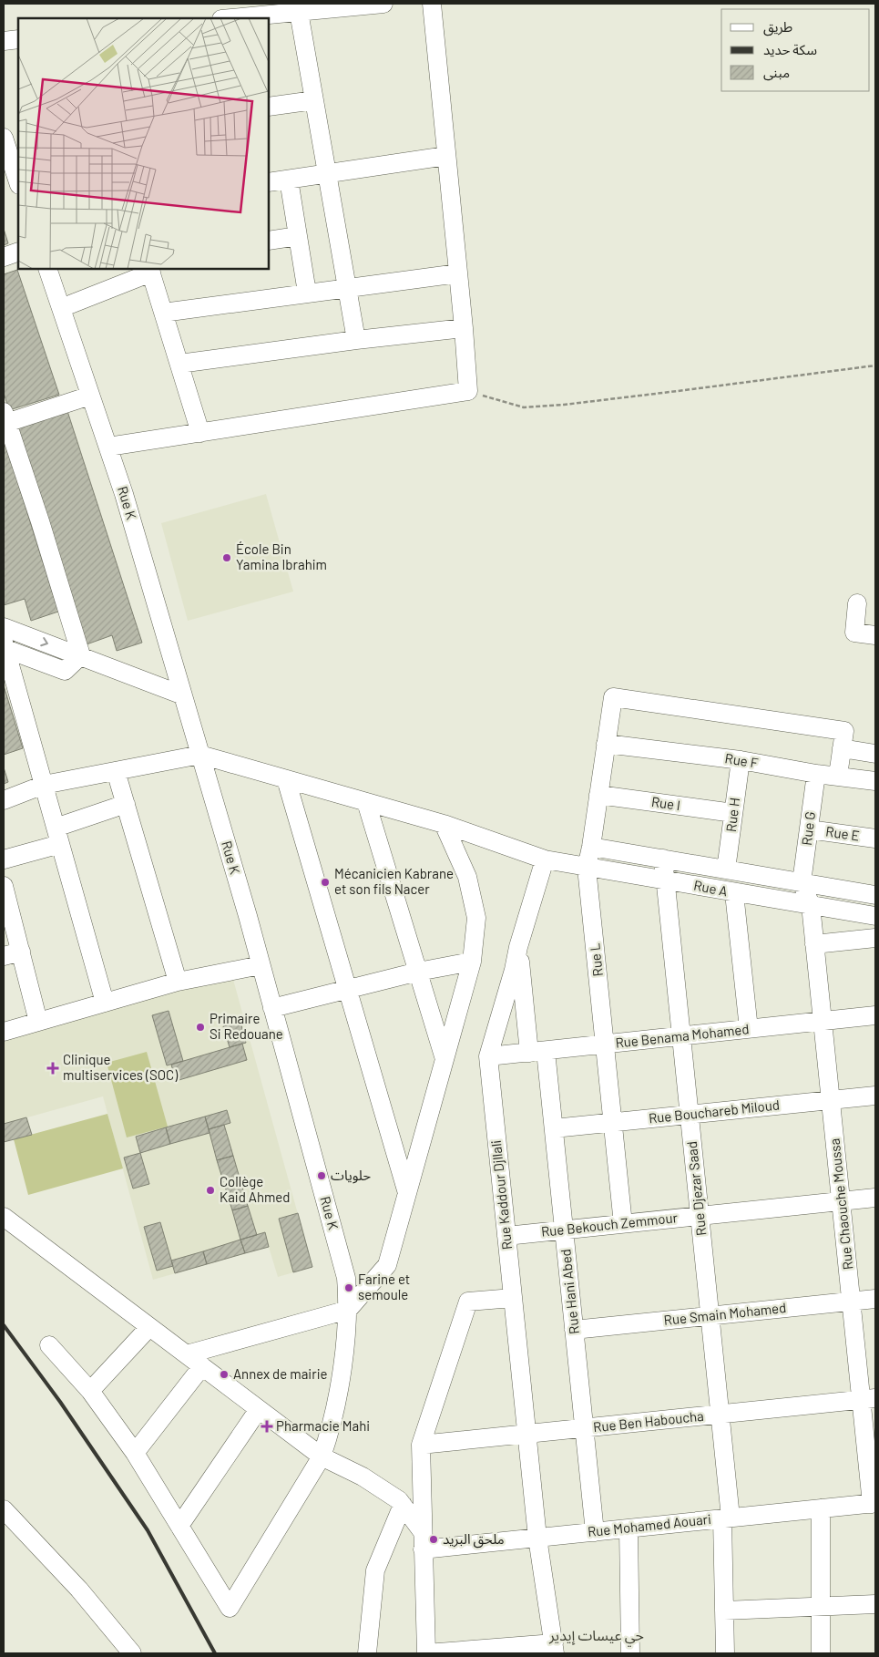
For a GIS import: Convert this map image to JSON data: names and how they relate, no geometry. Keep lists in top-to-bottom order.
{
  "streets": {
    "street": [
      "Rue K",
      "Rue F",
      "Rue I",
      "Rue H",
      "Rue G",
      "Rue E",
      "Rue A",
      "Rue L",
      "Rue Benama Mohamed",
      "Rue Bouchareb Miloud",
      "Rue Djezar Saad",
      "Rue Kaddour Djllali",
      "Rue Chaouche Moussa",
      "Rue Bekouch Zemmour",
      "Rue Hani Abed",
      "Rue Smain Mohamed",
      "Rue Ben Haboucha",
      "Rue Mohamed Aouari"
    ]
  },
  "crossings": [
    ["Rue K", "Rue A"],
    ["Rue F", "Rue H"],
    ["Rue F", "Rue G"],
    ["Rue F", "Rue L"],
    ["Rue I", "Rue H"],
    ["Rue I", "Rue L"],
    ["Rue H", "Rue A"],
    ["Rue H", "Rue Benama Mohamed"],
    ["Rue G", "Rue E"],
    ["Rue G", "Rue Chaouche Moussa"],
    ["Rue A", "Rue L"],
    ["Rue A", "Rue Djezar Saad"],
    ["Rue A", "Rue Kaddour Djllali"],
    ["Rue A", "Rue Chaouche Moussa"],
    ["Rue L", "Rue Benama Mohamed"],
    ["Rue L", "Rue Bouchareb Miloud"],
    ["Rue L", "Rue Bekouch Zemmour"],
    ["Rue Benama Mohamed", "Rue Djezar Saad"],
    ["Rue Benama Mohamed", "Rue Kaddour Djllali"],
    ["Rue Benama Mohamed", "Rue Chaouche Moussa"],
    ["Rue Benama Mohamed", "Rue Hani Abed"],
    ["Rue Bouchareb Miloud", "Rue Djezar Saad"],
    ["Rue Bouchareb Miloud", "Rue Chaouche Moussa"],
    ["Rue Bouchareb Miloud", "Rue Hani Abed"],
    ["Rue Djezar Saad", "Rue Bekouch Zemmour"],
    ["Rue Djezar Saad", "Rue Smain Mohamed"],
    ["Rue Djezar Saad", "Rue Ben Haboucha"],
    ["Rue Djezar Saad", "Rue Mohamed Aouari"],
    ["Rue Kaddour Djllali", "Rue Bekouch Zemmour"],
    ["Rue Kaddour Djllali", "Rue Hani Abed"],
    ["Rue Kaddour Djllali", "Rue Ben Haboucha"],
    ["Rue Kaddour Djllali", "Rue Mohamed Aouari"],
    ["Rue Chaouche Moussa", "Rue Bekouch Zemmour"],
    ["Rue Chaouche Moussa", "Rue Smain Mohamed"],
    ["Rue Chaouche Moussa", "Rue Ben Haboucha"],
    ["Rue Chaouche Moussa", "Rue Mohamed Aouari"],
    ["Rue Bekouch Zemmour", "Rue Hani Abed"],
    ["Rue Hani Abed", "Rue Smain Mohamed"],
    ["Rue Hani Abed", "Rue Ben Haboucha"],
    ["Rue Hani Abed", "Rue Mohamed Aouari"]
  ],
  "districts": ["حي عيسات إيدير"],
  "places": {
    "other": [
      "École Bin Yamina Ibrahim",
      "Mécanicien Kabrane et son fils Nacer",
      "Primaire Si Redouane",
      "حلويات",
      "Collège Kaid Ahmed",
      "Farine et semoule",
      "Annex de mairie",
      "ملحق البريد"
    ],
    "health": ["Clinique multiservices (SOC)", "Pharmacie Mahi"]
  },
  "legend": ["طريق", "سكة حديد", "مبنى"]
}
